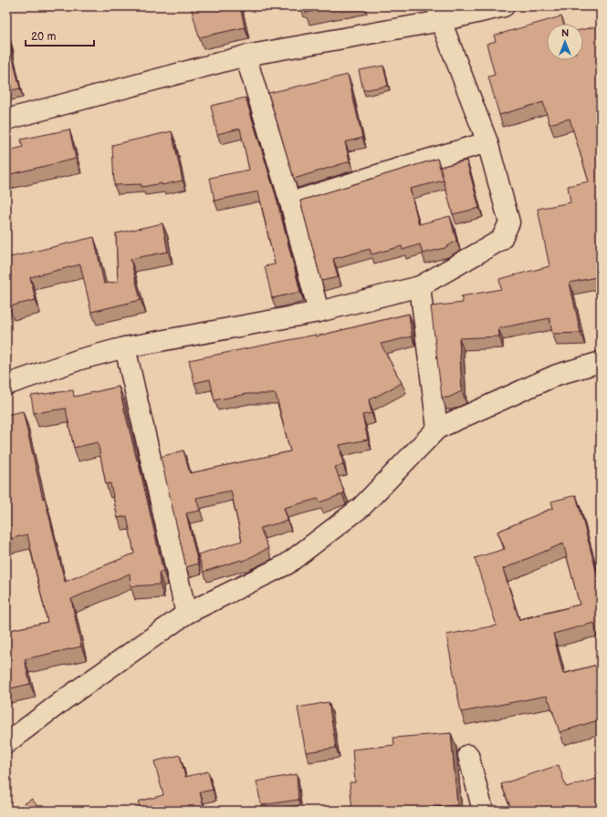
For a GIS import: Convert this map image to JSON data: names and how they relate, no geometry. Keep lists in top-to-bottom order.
{
  "scale_bar": "20 m",
  "north": "top"
}
